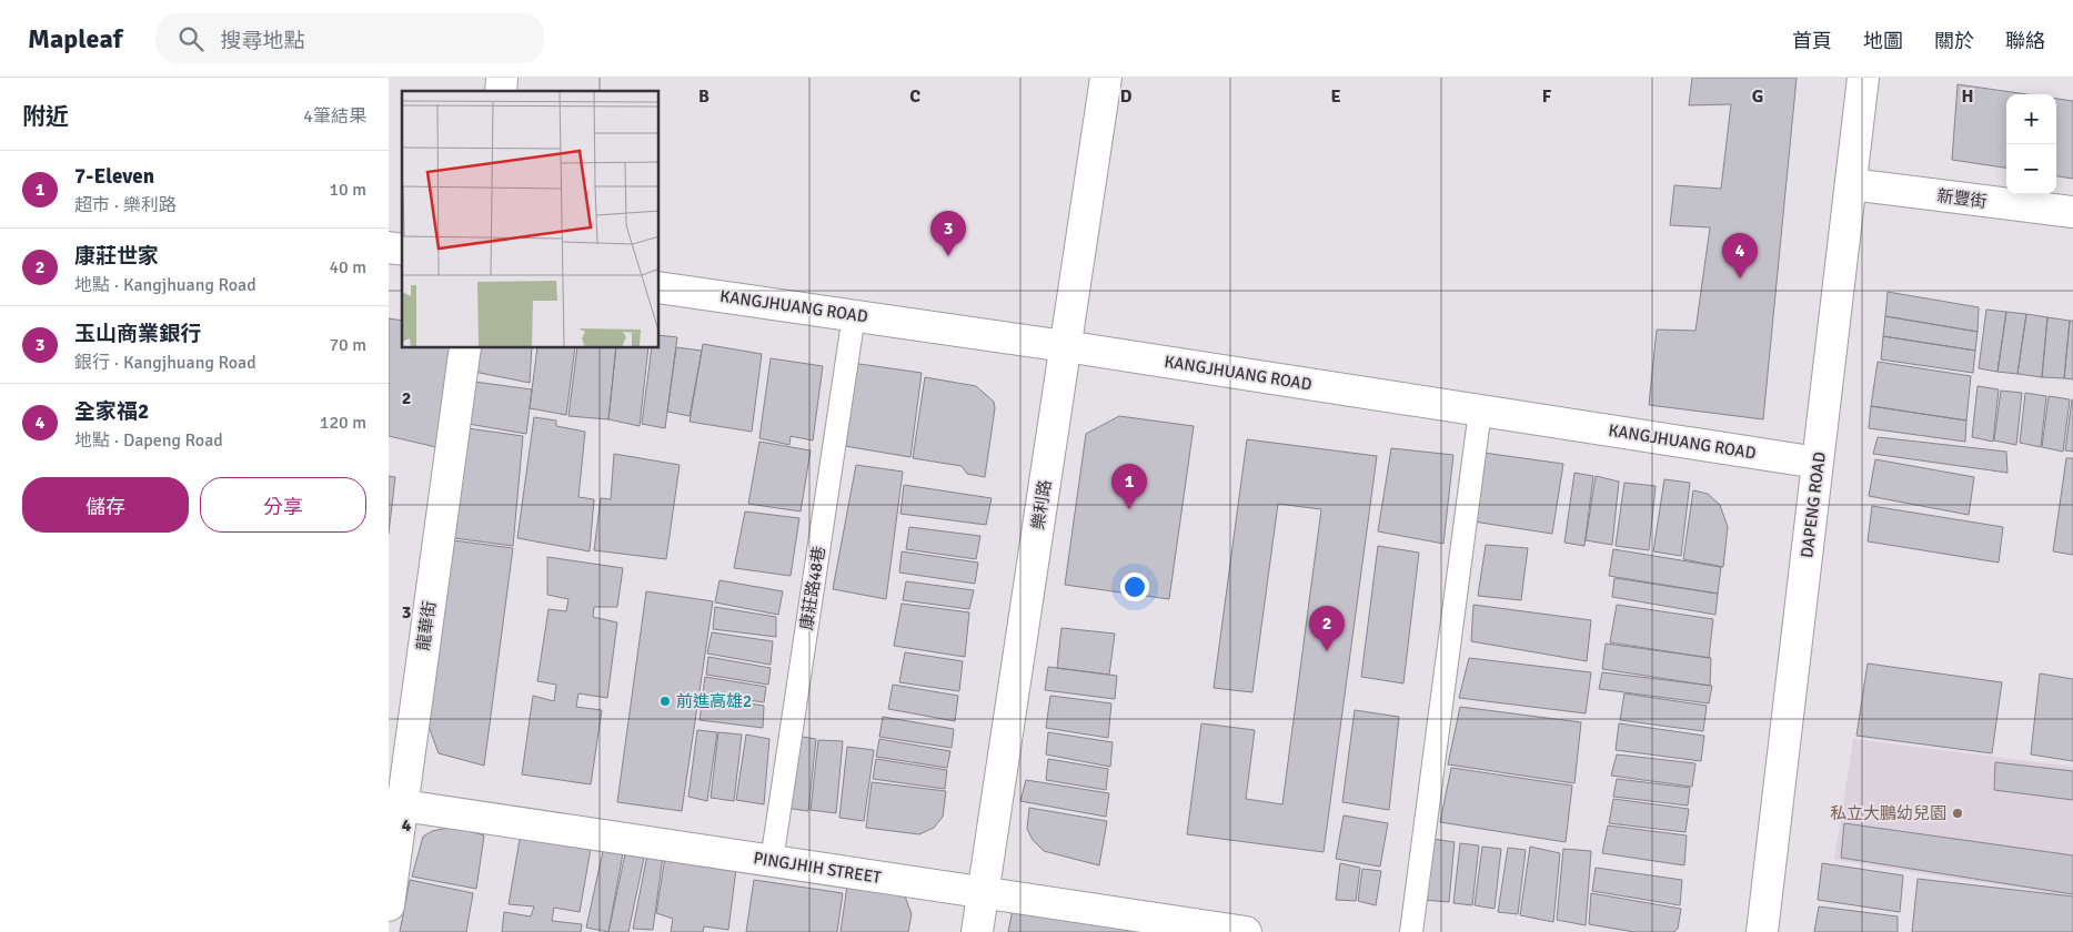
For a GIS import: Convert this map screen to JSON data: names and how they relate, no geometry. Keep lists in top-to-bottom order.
{
  "streets": {
    "street": [
      "新豐街",
      "KANGJHUANG ROAD",
      "樂利路",
      "DAPENG ROAD",
      "龍華街",
      "PINGJHIH STREET"
    ],
    "lane": ["康莊路48巷"]
  },
  "crossings": [
    ["新豐街", "DAPENG ROAD"],
    ["KANGJHUANG ROAD", "樂利路"],
    ["KANGJHUANG ROAD", "DAPENG ROAD"],
    ["KANGJHUANG ROAD", "康莊路48巷"],
    ["樂利路", "PINGJHIH STREET"],
    ["康莊路48巷", "PINGJHIH STREET"],
    ["龍華街", "PINGJHIH STREET"]
  ],
  "places": ["前進高雄2", "私立大鵬幼兒園"],
  "page": {
    "header": "Mapleaf",
    "search": "搜尋地點",
    "nav": [
      "首頁",
      "地圖",
      "關於",
      "聯絡"
    ],
    "heading": ["附近", "4筆結果"],
    "map_buttons": ["+", "−"],
    "list": [
      {
        "mark": "1",
        "name": "7-Eleven",
        "note": "超市 · 樂利路",
        "value": "10 m"
      },
      {
        "mark": "2",
        "name": "康莊世家",
        "note": "地點 · Kangjhuang Road",
        "value": "40 m"
      },
      {
        "mark": "3",
        "name": "玉山商業銀行",
        "note": "銀行 · Kangjhuang Road",
        "value": "70 m"
      },
      {
        "mark": "4",
        "name": "全家福2",
        "note": "地點 · Dapeng Road",
        "value": "120 m"
      }
    ],
    "pins": [
      "3",
      "4",
      "1",
      "2"
    ],
    "buttons": ["儲存", "分享"]
  },
  "grid": {
    "columns": [
      "B",
      "C",
      "D",
      "E",
      "F",
      "G",
      "H"
    ],
    "rows": ["2", "3", "4"]
  }
}
